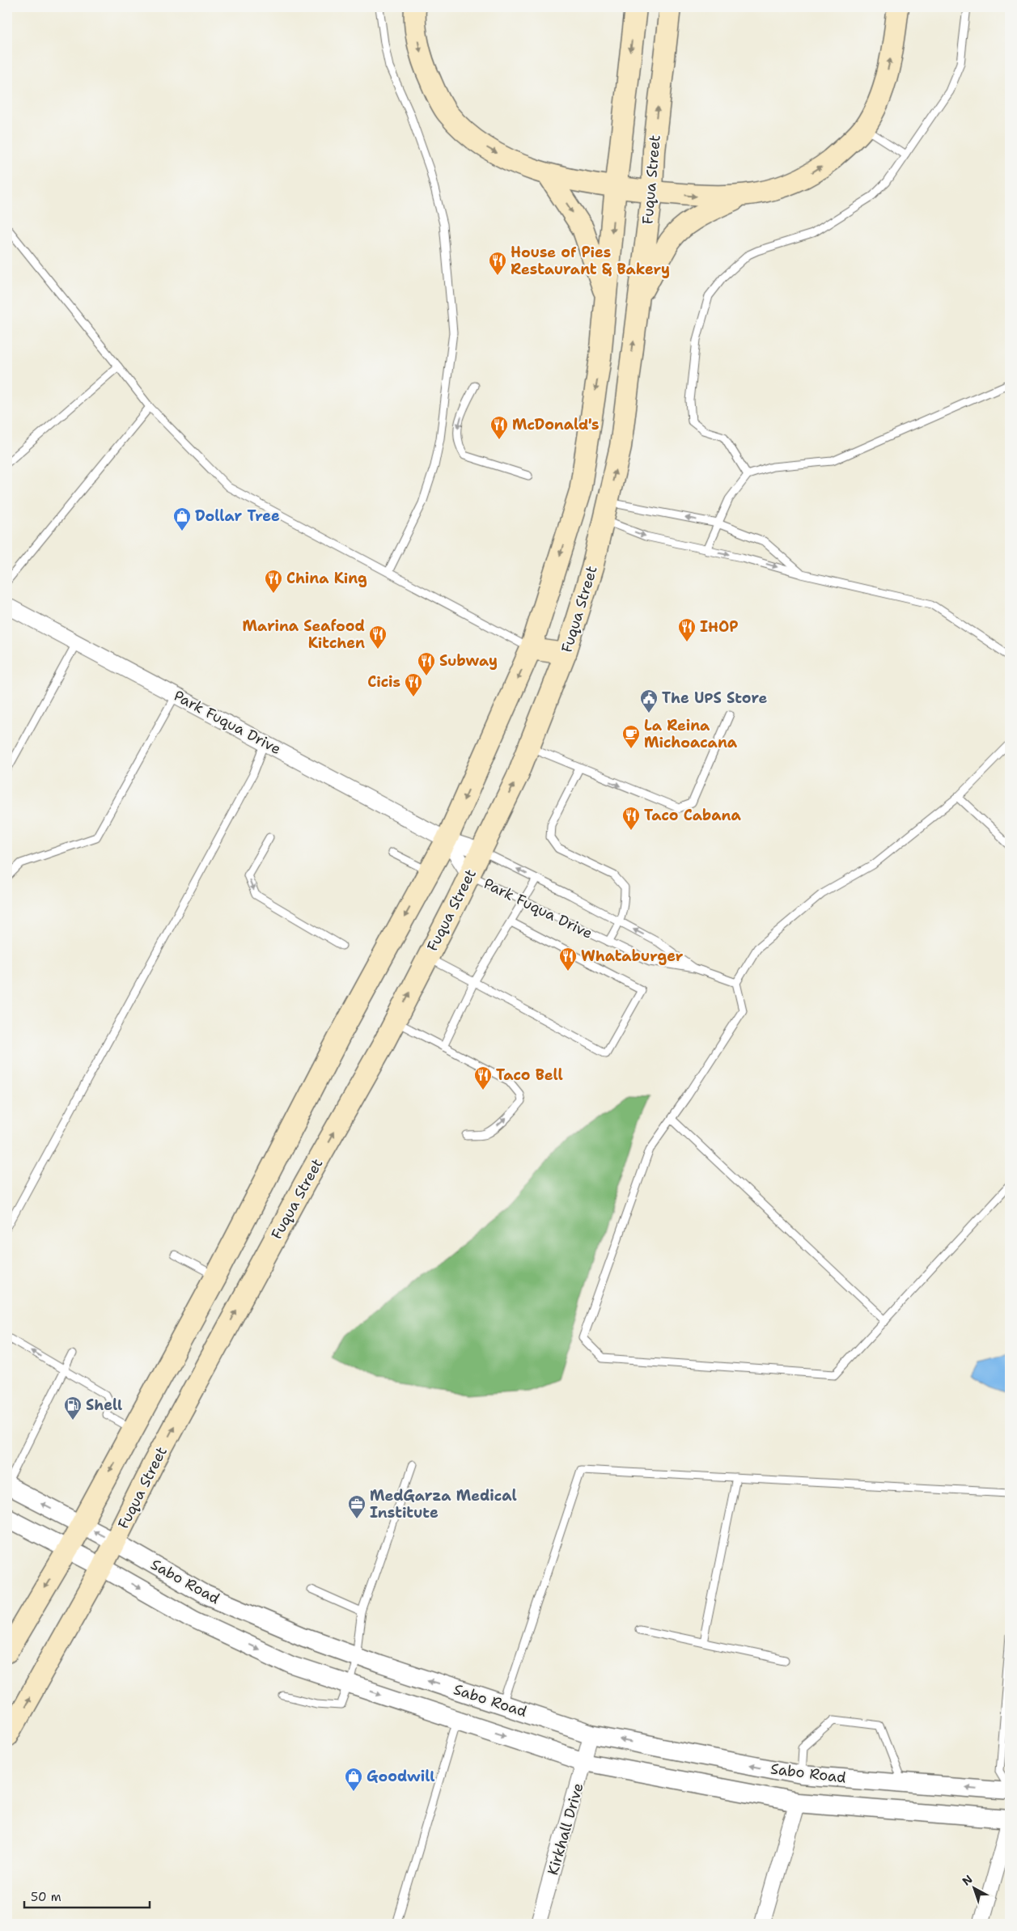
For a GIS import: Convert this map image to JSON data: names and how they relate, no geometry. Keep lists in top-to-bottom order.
{
  "streets": {
    "main road": ["Fuqua Street"],
    "street": ["Park Fuqua Drive", "Sabo Road", "Kirkhall Drive"]
  },
  "crossings": [
    ["Fuqua Street", "Park Fuqua Drive"],
    ["Fuqua Street", "Sabo Road"],
    ["Sabo Road", "Kirkhall Drive"]
  ],
  "places": {
    "restaurant": [
      "House of Pies Restaurant & Bakery",
      "McDonald's",
      "China King",
      "IHOP",
      "Marina Seafood Kitchen",
      "Subway",
      "Cicis",
      "Taco Cabana",
      "Whataburger",
      "Taco Bell"
    ],
    "shop": ["Dollar Tree", "Goodwill"],
    "public building": ["The UPS Store"],
    "cafe": ["La Reina Michoacana"],
    "fuel station": ["Shell"],
    "office": ["MedGarza Medical Institute"]
  },
  "scale_bar": "50 m",
  "north": "top left"
}
